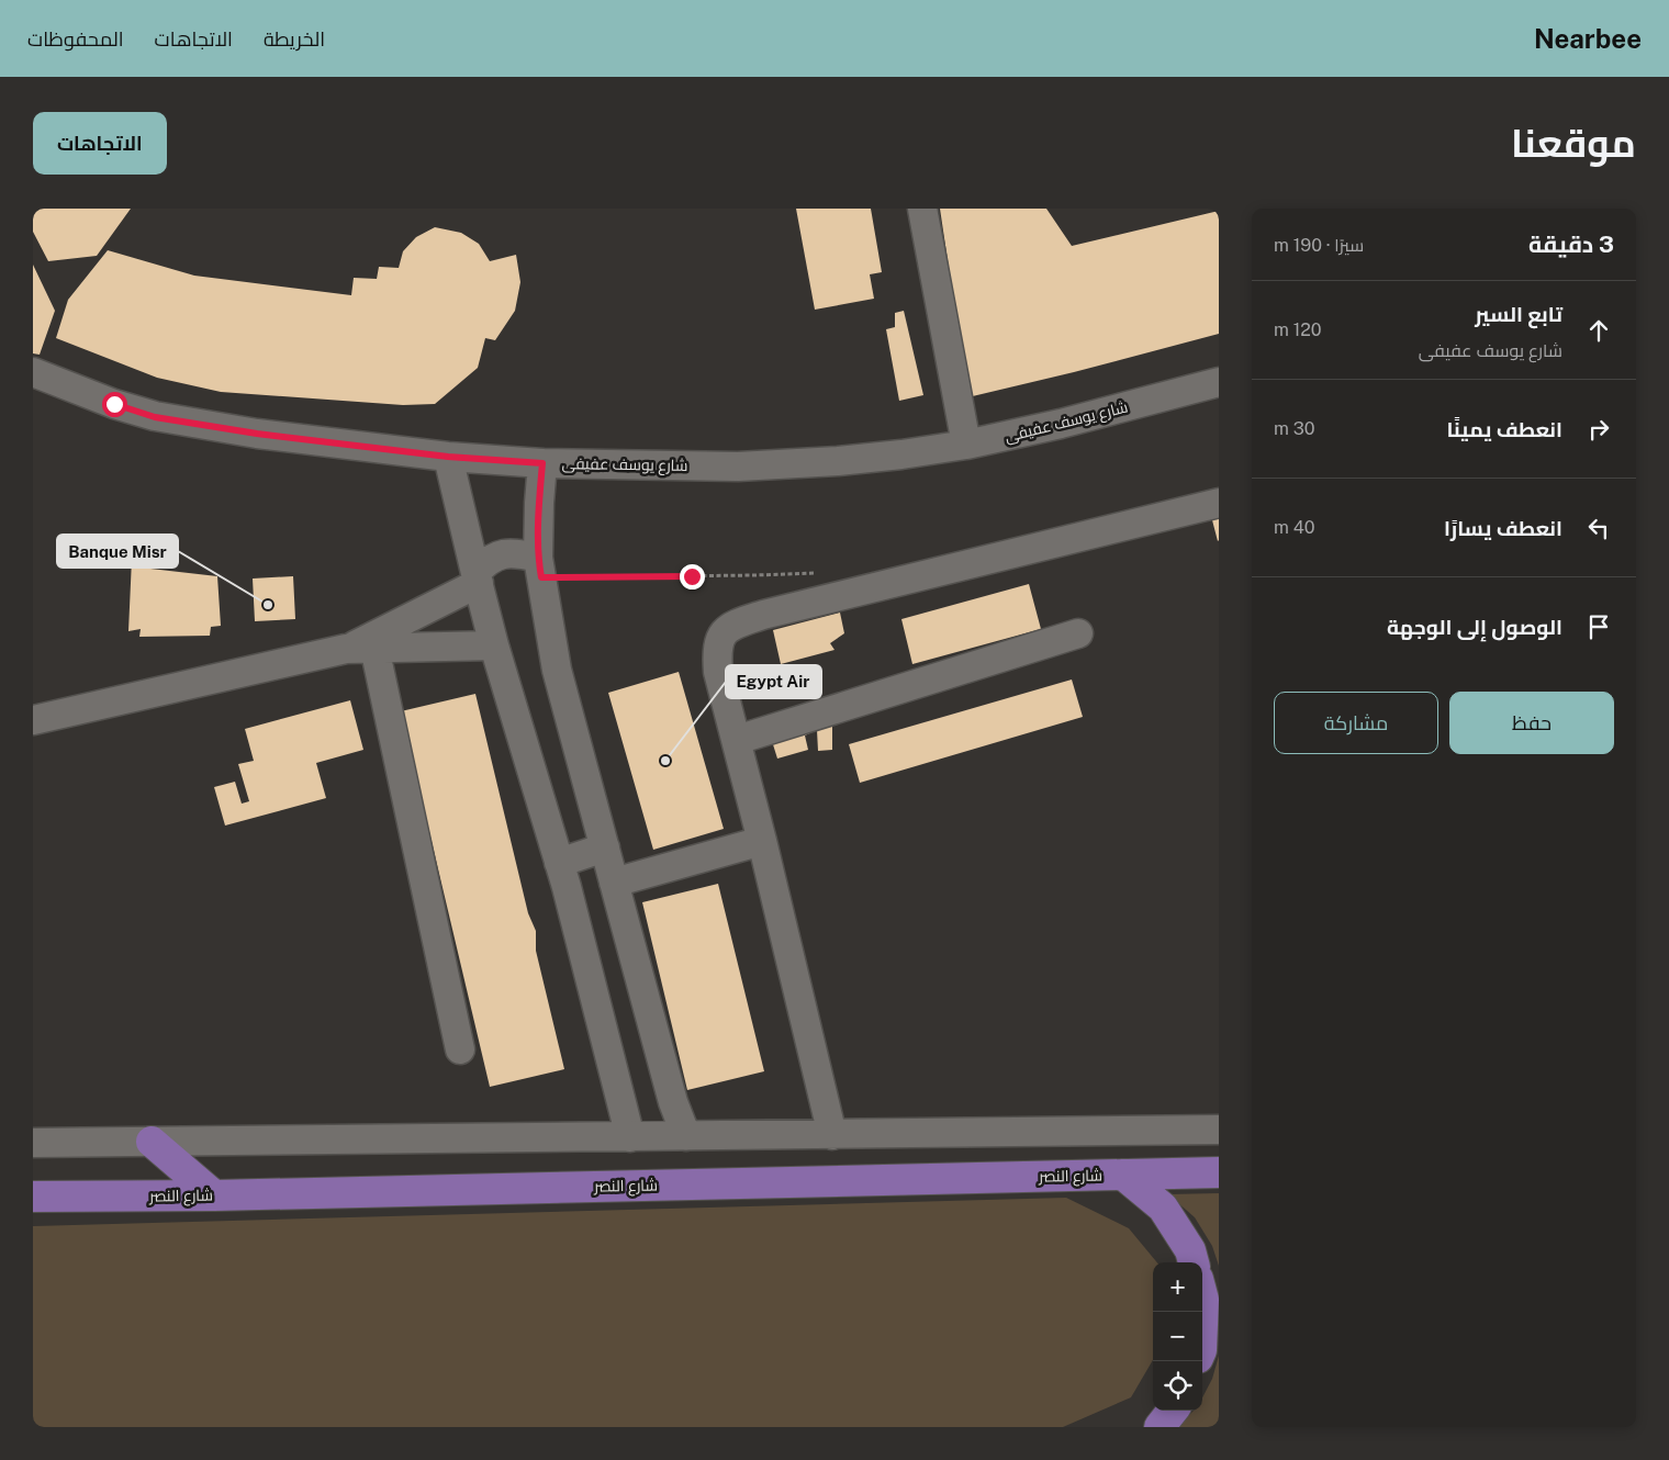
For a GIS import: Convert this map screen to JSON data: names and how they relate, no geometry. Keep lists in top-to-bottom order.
{
  "streets": {
    "main road": ["شارع النصر"],
    "street": ["شارع يوسف عفيفى"]
  },
  "places": ["Banque Misr", "Egypt Air"],
  "page": {
    "header": "Nearbee",
    "nav": ["الخريطة", "الاتجاهات", "المحفوظات"],
    "title": "موقعنا",
    "buttons": [
      "الاتجاهات",
      ["حفظ", "مشاركة"]
    ],
    "heading": ["3 دقيقة", "سيرًا · 190 m"],
    "list": [
      ["تابع السير", "شارع يوسف عفيفى", "120 m"],
      ["انعطف يمينًا", "30 m"],
      ["انعطف يسارًا", "40 m"],
      "الوصول إلى الوجهة"
    ],
    "map_buttons": ["+", "−"]
  }
}
